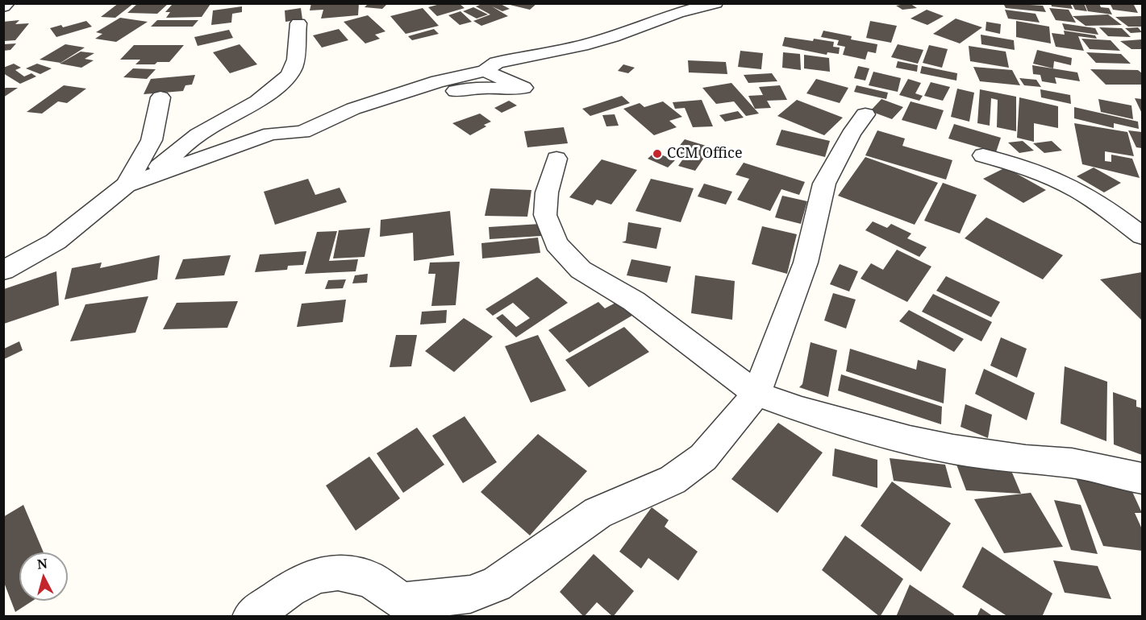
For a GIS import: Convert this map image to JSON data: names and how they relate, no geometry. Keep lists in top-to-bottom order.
{
  "places": ["CCM Office"],
  "north": "top"
}
